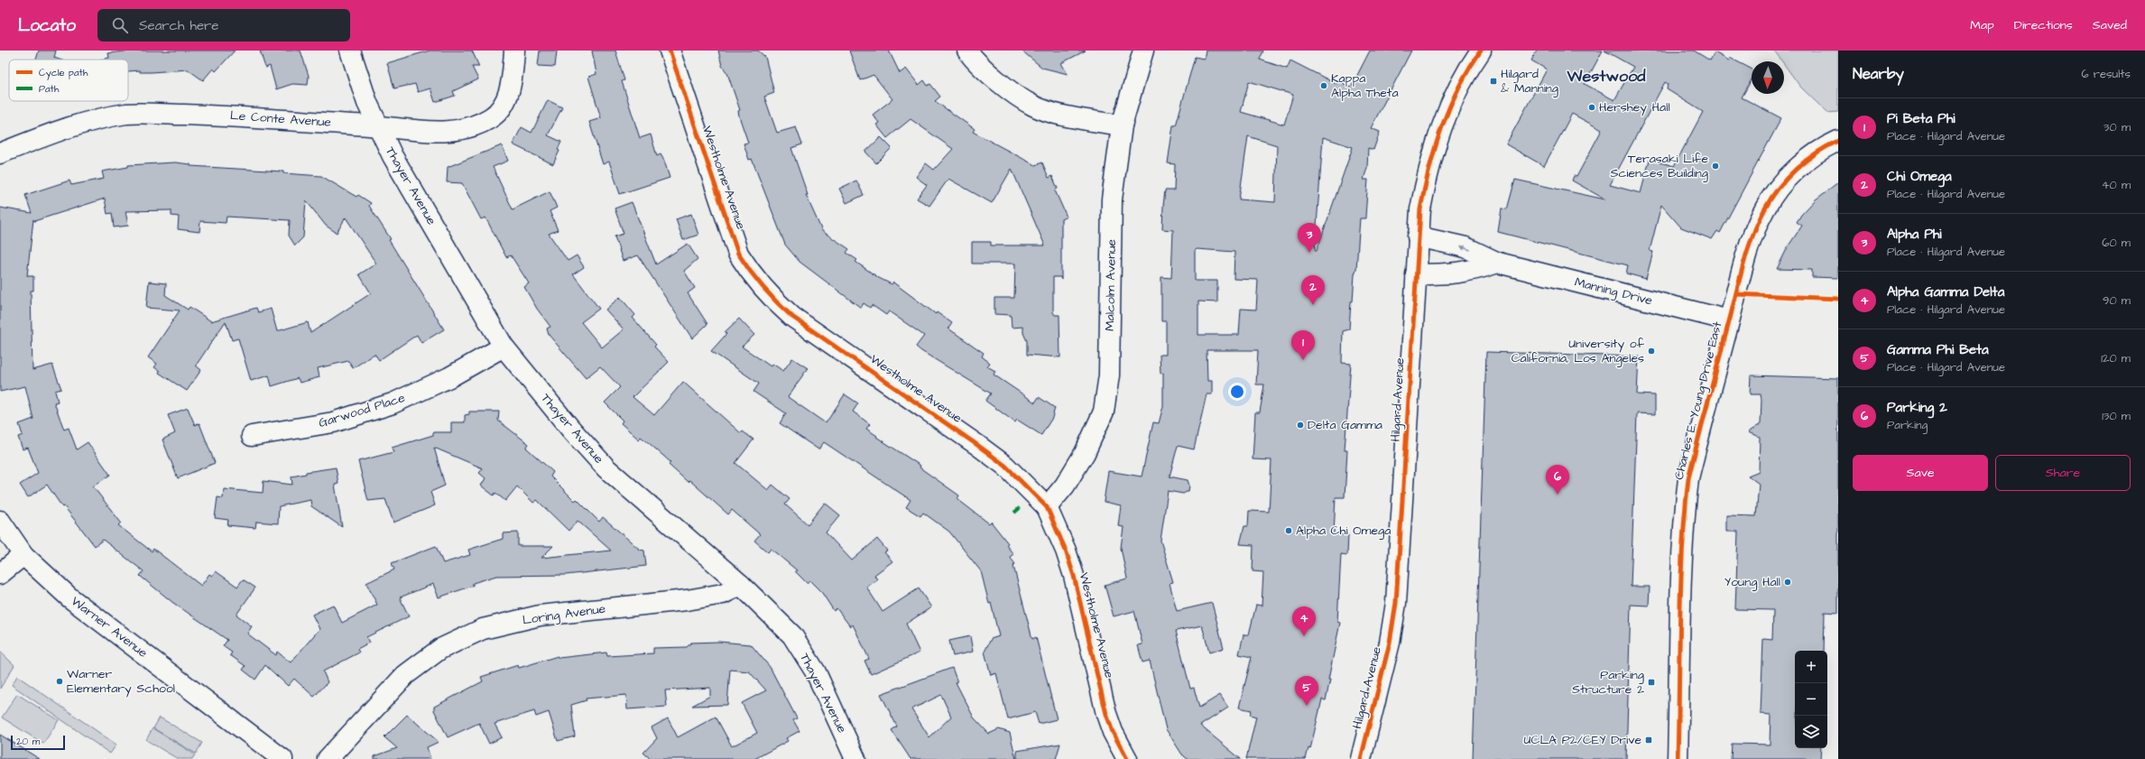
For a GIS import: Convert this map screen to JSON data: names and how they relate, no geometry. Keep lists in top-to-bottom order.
{
  "streets": {
    "street": [
      "Le Conte Avenue",
      "Westholme Avenue",
      "Thayer Avenue",
      "Malcolm Avenue",
      "Manning Drive",
      "Hilgard Avenue",
      "Charles E. Young Drive East",
      "Garwood Place",
      "Loring Avenue",
      "Warner Avenue"
    ]
  },
  "crossings": [
    ["Le Conte Avenue", "Thayer Avenue"],
    ["Westholme Avenue", "Malcolm Avenue"],
    ["Thayer Avenue", "Garwood Place"],
    ["Thayer Avenue", "Loring Avenue"],
    ["Manning Drive", "Hilgard Avenue"],
    ["Manning Drive", "Charles E. Young Drive East"]
  ],
  "districts": ["Westwood"],
  "places": {
    "transit": ["Hilgard & Manning", "Parking Structure 2", "UCLA P2/CEY Drive"],
    "other": [
      "Kappa Alpha Theta",
      "Hershey Hall",
      "Terasaki Life Sciences Building",
      "University of California, Los Angeles",
      "Delta Gamma",
      "Alpha Chi Omega",
      "Young Hall",
      "Warner Elementary School"
    ]
  },
  "legend": ["Cycle path", "Path"],
  "scale_bar": "20 m",
  "north": "bottom",
  "page": {
    "header": "Locato",
    "search": "Search here",
    "nav": ["Map", "Directions", "Saved"],
    "heading": ["Nearby", "6 results"],
    "list": [
      {
        "mark": "1",
        "name": "Pi Beta Phi",
        "note": "Place · Hilgard Avenue",
        "value": "30 m"
      },
      {
        "mark": "2",
        "name": "Chi Omega",
        "note": "Place · Hilgard Avenue",
        "value": "40 m"
      },
      {
        "mark": "3",
        "name": "Alpha Phi",
        "note": "Place · Hilgard Avenue",
        "value": "60 m"
      },
      {
        "mark": "4",
        "name": "Alpha Gamma Delta",
        "note": "Place · Hilgard Avenue",
        "value": "90 m"
      },
      {
        "mark": "5",
        "name": "Gamma Phi Beta",
        "note": "Place · Hilgard Avenue",
        "value": "120 m"
      },
      {
        "mark": "6",
        "name": "Parking 2",
        "note": "Parking",
        "value": "130 m"
      }
    ],
    "pins": [
      "3",
      "2",
      "1",
      "6",
      "4",
      "5"
    ],
    "buttons": ["Save", "Share"],
    "map_buttons": ["+", "−"],
    "scale": "20 m"
  }
}
